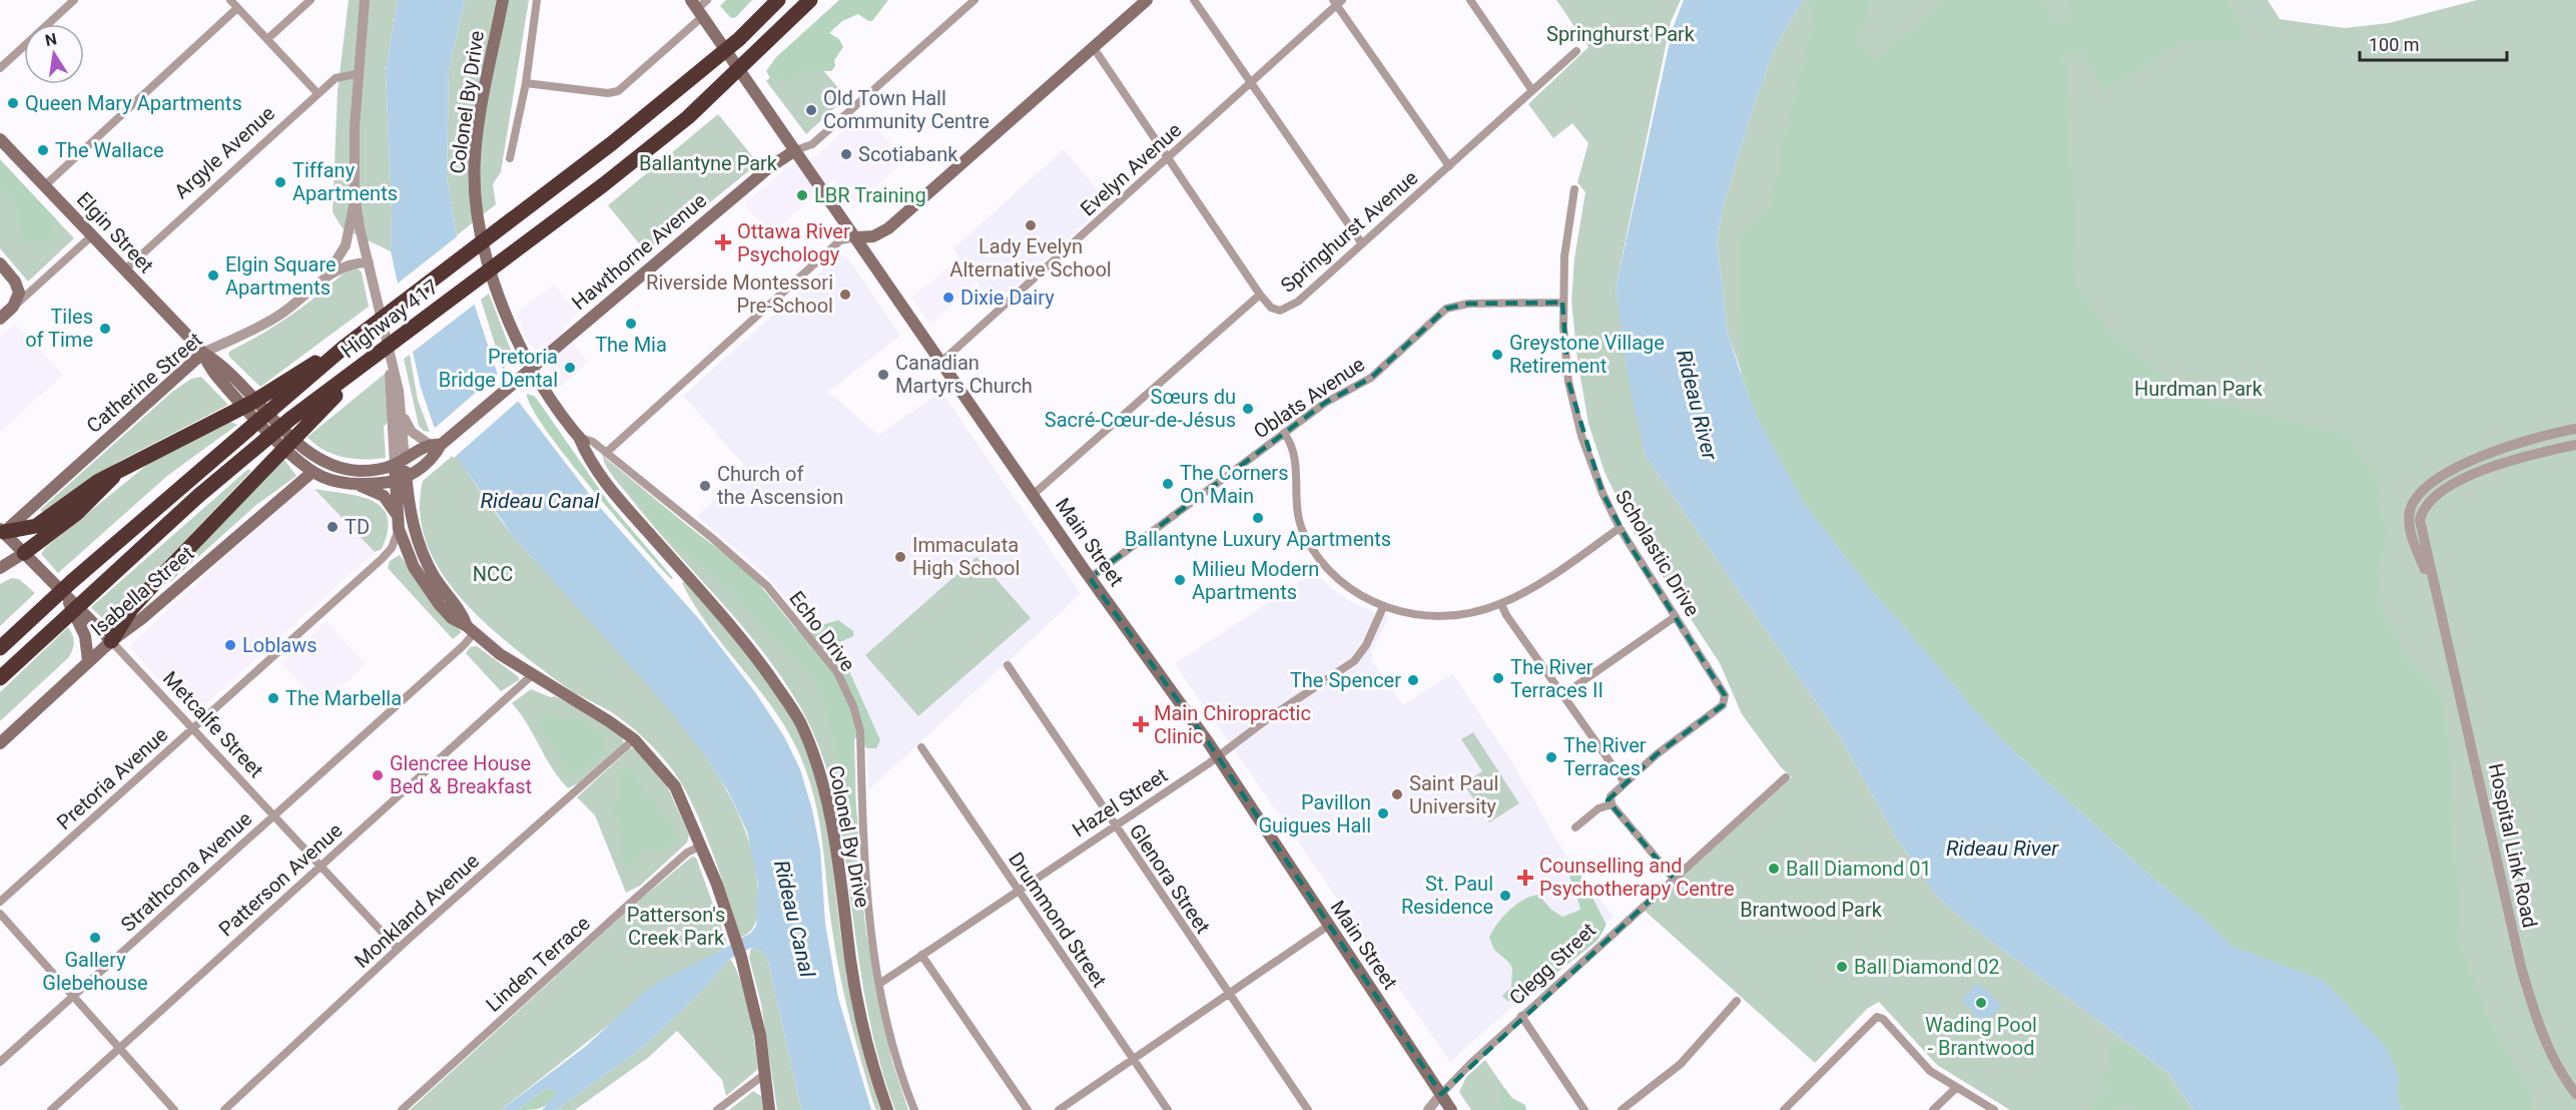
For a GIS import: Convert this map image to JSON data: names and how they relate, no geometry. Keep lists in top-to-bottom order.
{
  "streets": {
    "highway": ["Highway 417"],
    "main road": [
      "Colonel By Drive",
      "Elgin Street",
      "Hawthorne Avenue",
      "Catherine Street",
      "Main Street",
      "Isabella Street",
      "Metcalfe Street"
    ],
    "street": [
      "Argyle Avenue",
      "Evelyn Avenue",
      "Springhurst Avenue",
      "Oblats Avenue",
      "Scholastic Drive",
      "Echo Drive",
      "Pretoria Avenue",
      "Hazel Street",
      "Hospital Link Road",
      "Strathcona Avenue",
      "Glenora Street",
      "Patterson Avenue",
      "Monkland Avenue",
      "Drummond Street",
      "Linden Terrace",
      "Clegg Street"
    ]
  },
  "crossings": [
    ["Colonel By Drive", "Hawthorne Avenue"],
    ["Colonel By Drive", "Echo Drive"],
    ["Argyle Avenue", "Elgin Street"],
    ["Evelyn Avenue", "Main Street"],
    ["Springhurst Avenue", "Main Street"],
    ["Elgin Street", "Hawthorne Avenue"],
    ["Elgin Street", "Catherine Street"],
    ["Elgin Street", "Isabella Street"],
    ["Hawthorne Avenue", "Main Street"],
    ["Catherine Street", "Metcalfe Street"],
    ["Oblats Avenue", "Main Street"],
    ["Oblats Avenue", "Scholastic Drive"],
    ["Main Street", "Hazel Street"],
    ["Main Street", "Clegg Street"],
    ["Isabella Street", "Metcalfe Street"],
    ["Echo Drive", "Hazel Street"],
    ["Metcalfe Street", "Pretoria Avenue"],
    ["Metcalfe Street", "Strathcona Avenue"],
    ["Metcalfe Street", "Patterson Avenue"],
    ["Metcalfe Street", "Monkland Avenue"],
    ["Hazel Street", "Glenora Street"],
    ["Hazel Street", "Drummond Street"]
  ],
  "water": ["Rideau River", "Rideau Canal"],
  "parks": [
    "Springhurst Park",
    "Ballantyne Park",
    "Hurdman Park",
    "NCC",
    "Brantwood Park",
    "Patterson's Creek Park"
  ],
  "places": {
    "other": [
      "Queen Mary Apartments",
      "Old Town Hall Community Centre",
      "The Wallace",
      "Scotiabank",
      "Tiffany Apartments",
      "LBR Training",
      "Lady Evelyn Alternative School",
      "Elgin Square Apartments",
      "Riverside Montessori Pre-School",
      "Dixie Dairy",
      "The Mia",
      "Tiles of Time",
      "Greystone Village Retirement",
      "Pretoria Bridge Dental",
      "Canadian Martyrs Church",
      "Sœurs du Sacré-Cœur-de-Jésus",
      "The Corners On Main",
      "Church of the Ascension",
      "Ballantyne Luxury Apartments",
      "TD",
      "Immaculata High School",
      "Milieu Modern Apartments",
      "Loblaws",
      "The River Terraces II",
      "The Spencer",
      "The Marbella",
      "The River Terraces",
      "Glencree House Bed & Breakfast",
      "Saint Paul University",
      "Pavillon Guigues Hall",
      "Ball Diamond 01",
      "St. Paul Residence",
      "Gallery Glebehouse",
      "Ball Diamond 02",
      "Wading Pool - Brantwood"
    ],
    "health": ["Ottawa River Psychology", "Main Chiropractic Clinic", "Counselling and Psychotherapy Centre"]
  },
  "scale_bar": "100 m",
  "north": "top"
}
